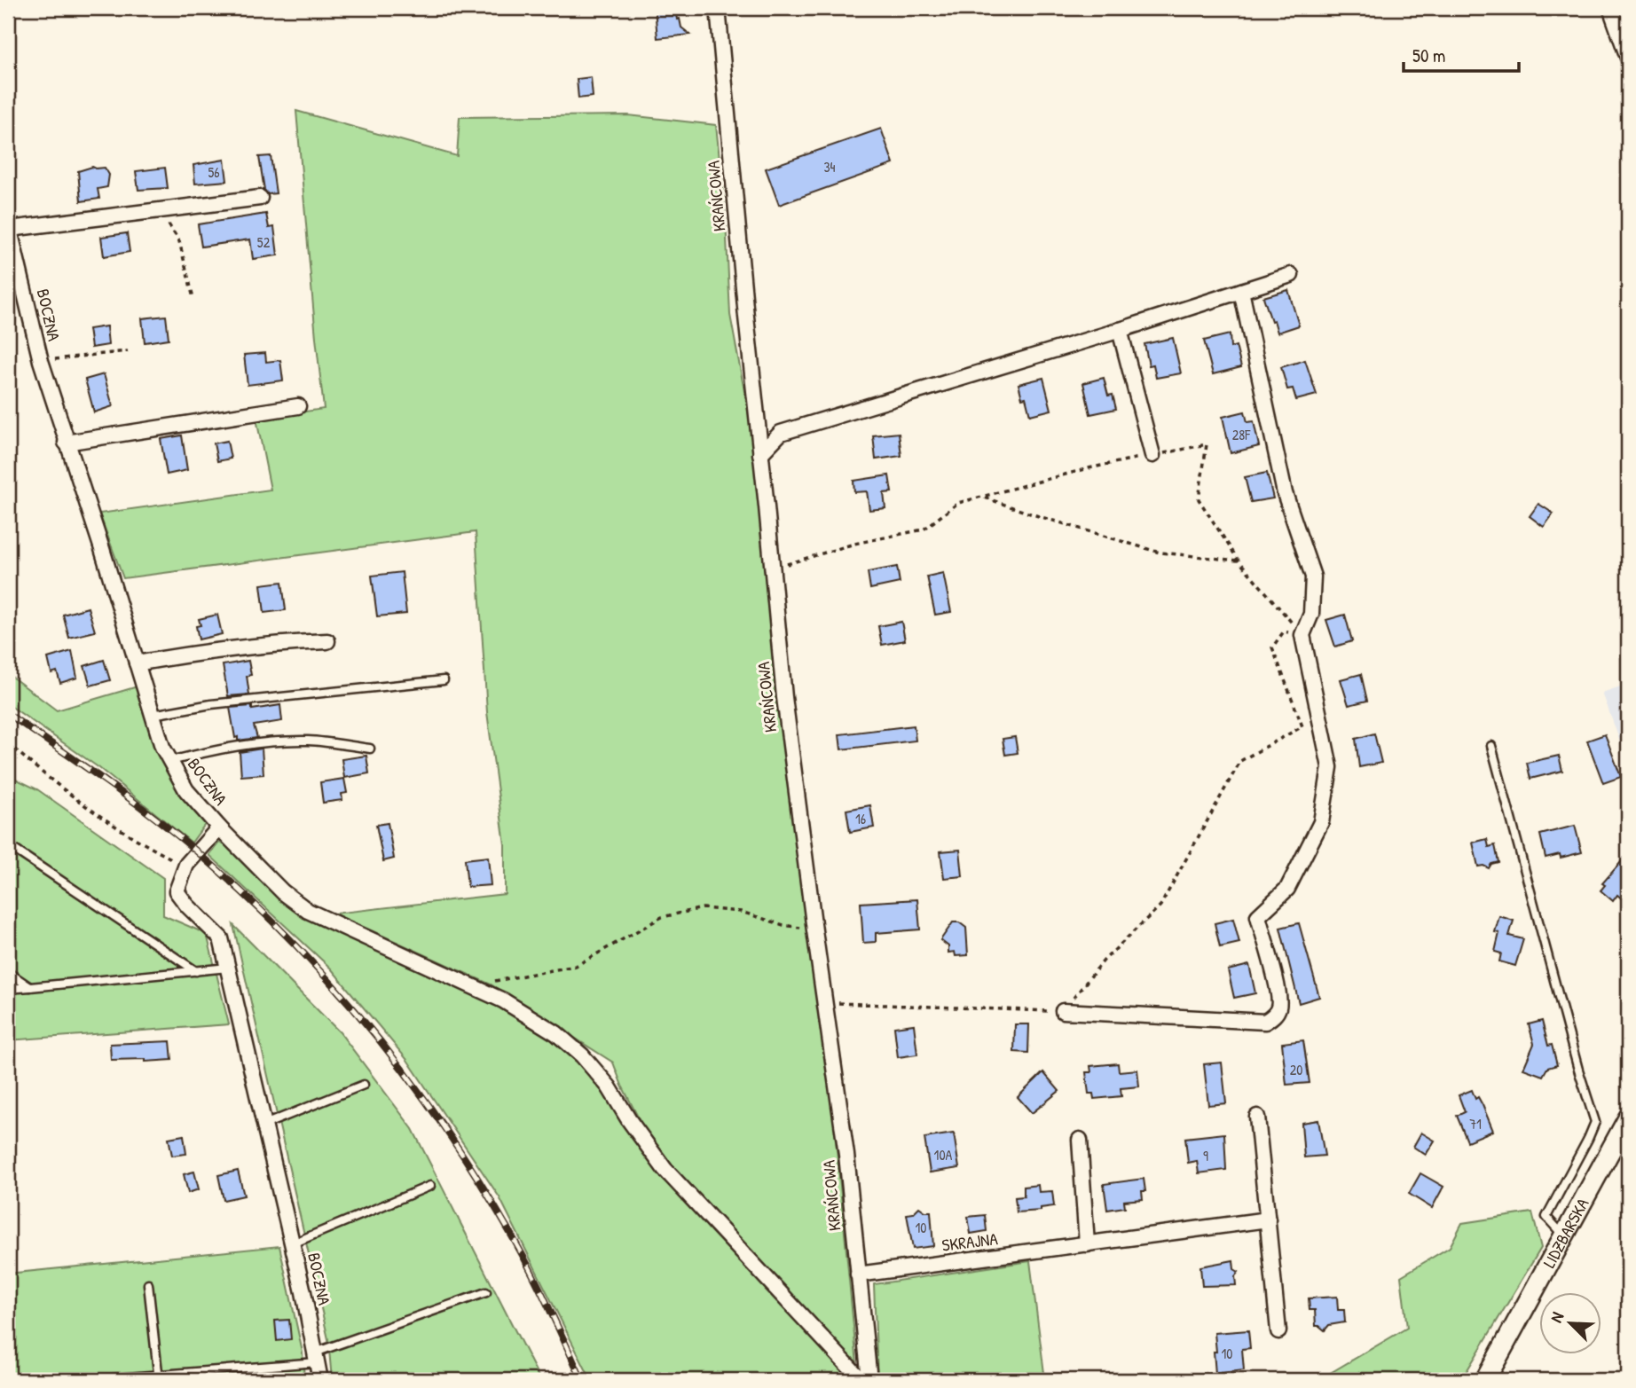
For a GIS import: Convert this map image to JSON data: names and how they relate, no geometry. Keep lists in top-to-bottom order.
{
  "streets": {
    "main road": ["LIDZBARSKA"],
    "street": ["KRAŃCOWA", "BOCZNA", "SKRAJNA"]
  },
  "crossings": [
    ["KRAŃCOWA", "SKRAJNA"]
  ],
  "house_numbers": [
    "34",
    "56",
    "52",
    "28F",
    "16",
    "20",
    "71",
    "10A",
    "9",
    "10",
    "10"
  ],
  "scale_bar": "50 m",
  "north": "top left"
}
